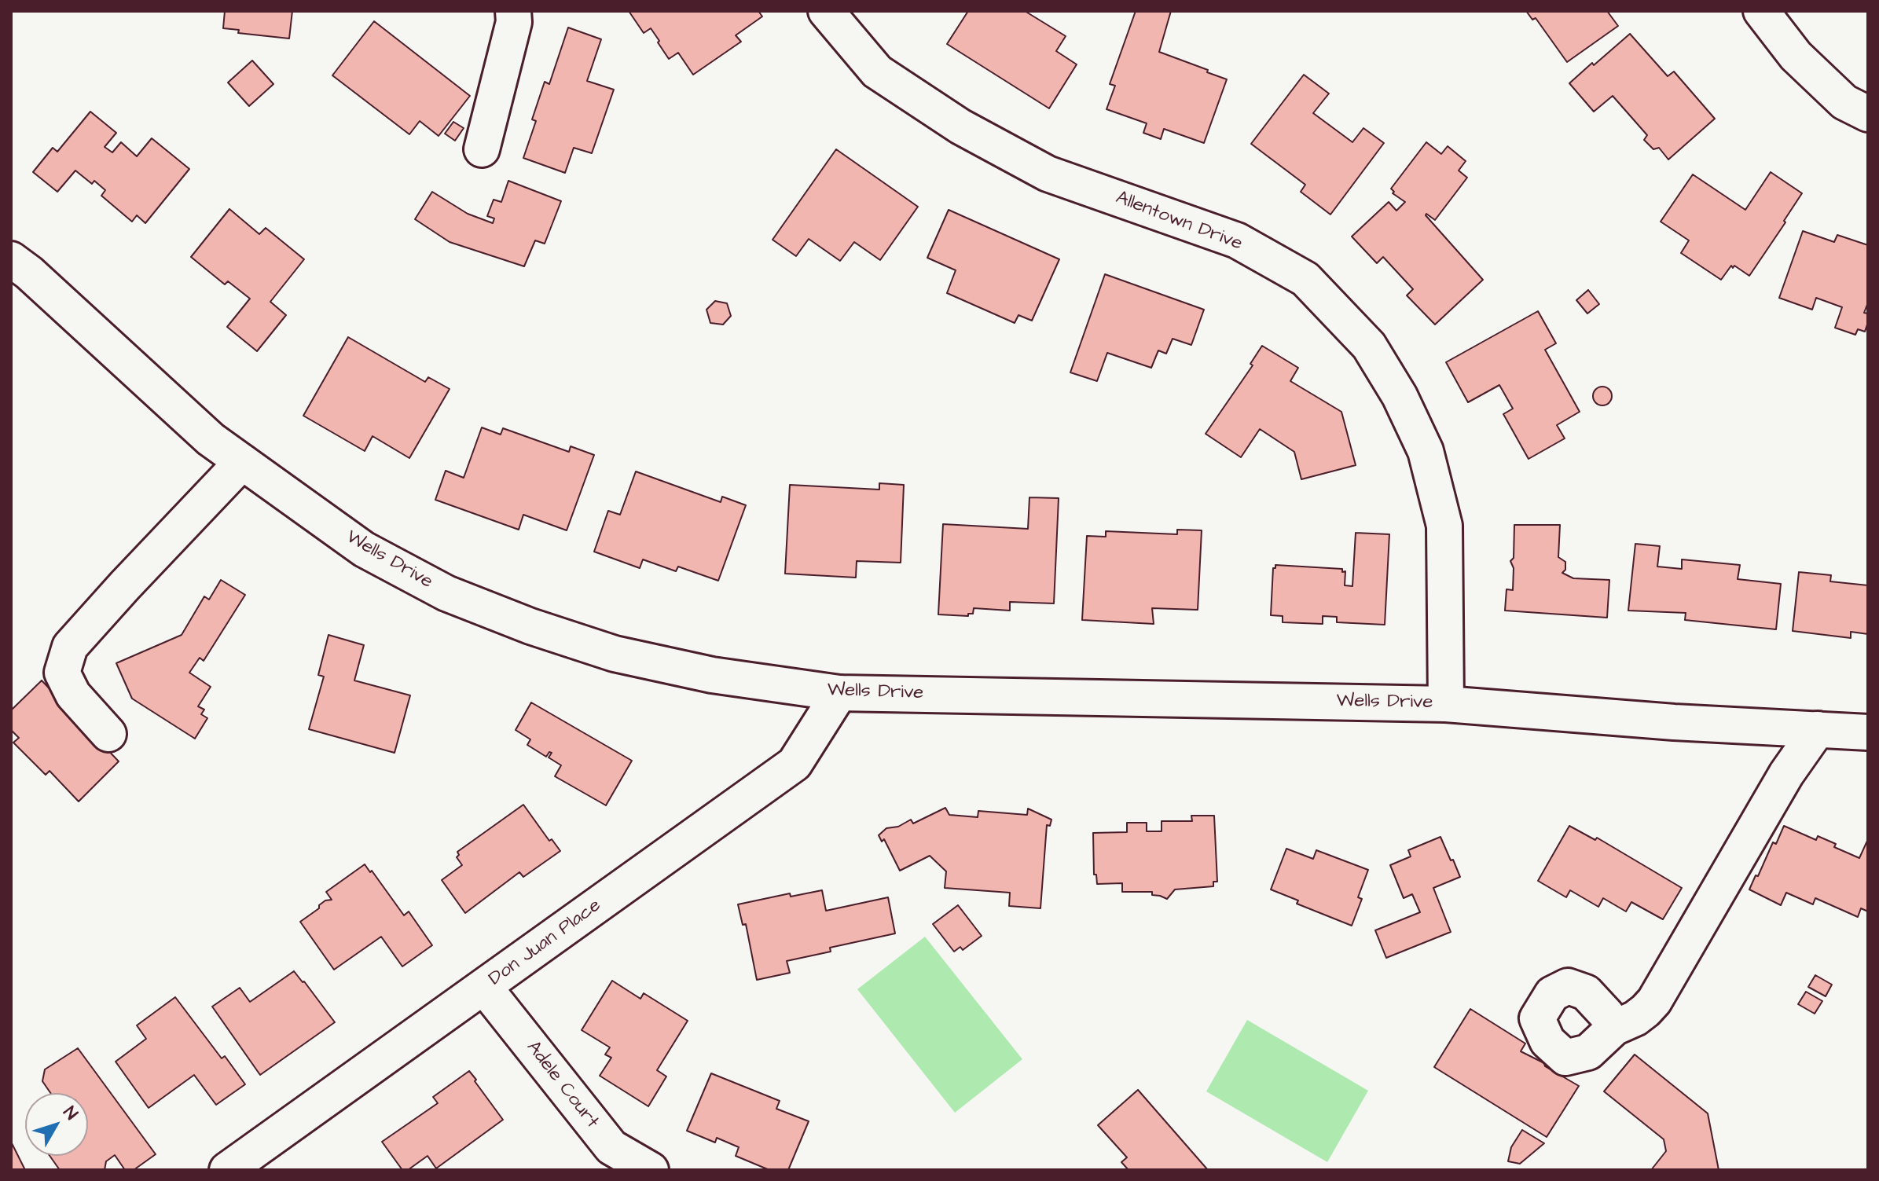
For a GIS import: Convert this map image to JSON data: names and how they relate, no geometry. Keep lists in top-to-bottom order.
{
  "streets": {
    "street": [
      "Allentown Drive",
      "Wells Drive",
      "Don Juan Place",
      "Adele Court"
    ]
  },
  "crossings": [
    ["Allentown Drive", "Wells Drive"],
    ["Wells Drive", "Don Juan Place"],
    ["Don Juan Place", "Adele Court"]
  ],
  "north": "top right"
}
